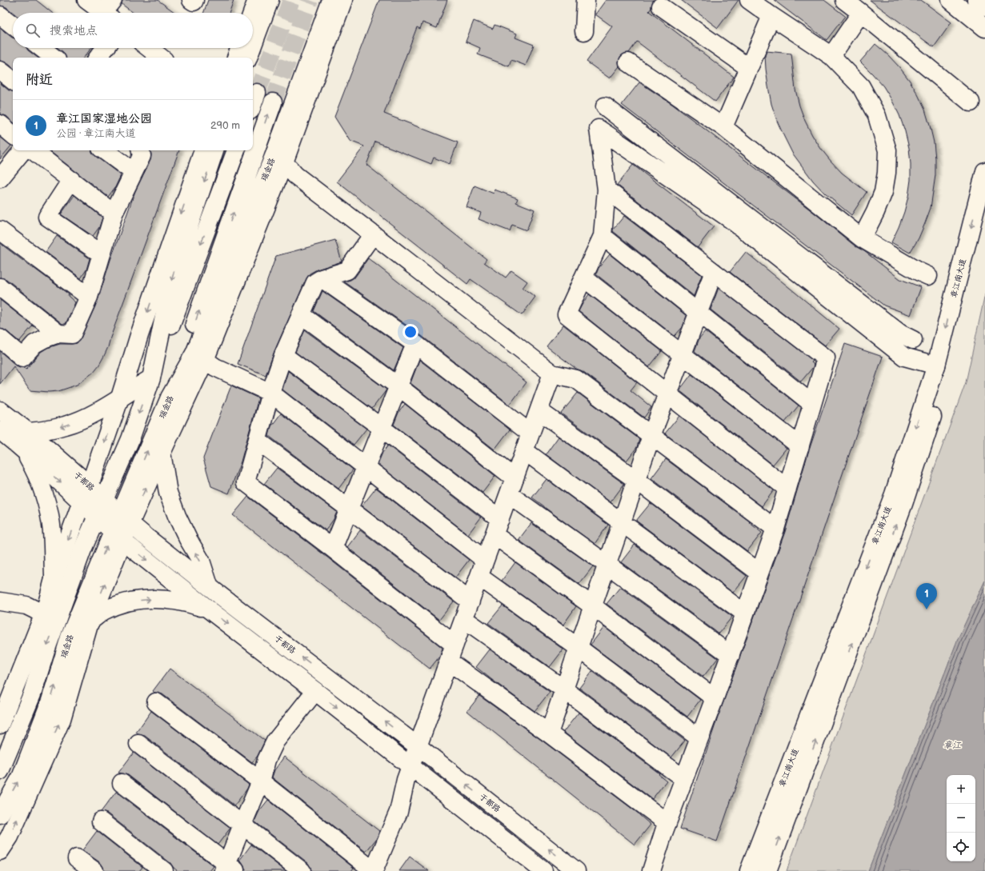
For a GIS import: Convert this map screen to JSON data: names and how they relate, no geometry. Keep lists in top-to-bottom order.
{
  "streets": {
    "main road": ["瑞金路", "章江南大道", "于都路"]
  },
  "crossings": [
    ["瑞金路", "于都路"]
  ],
  "water": ["章江"],
  "page": {
    "search": "搜索地点",
    "heading": "附近",
    "list": [
      {
        "mark": "1",
        "name": "章江国家湿地公园",
        "note": "公园 · 章江南大道",
        "value": "290 m"
      }
    ],
    "pins": "1",
    "map_buttons": ["+", "−"]
  }
}
